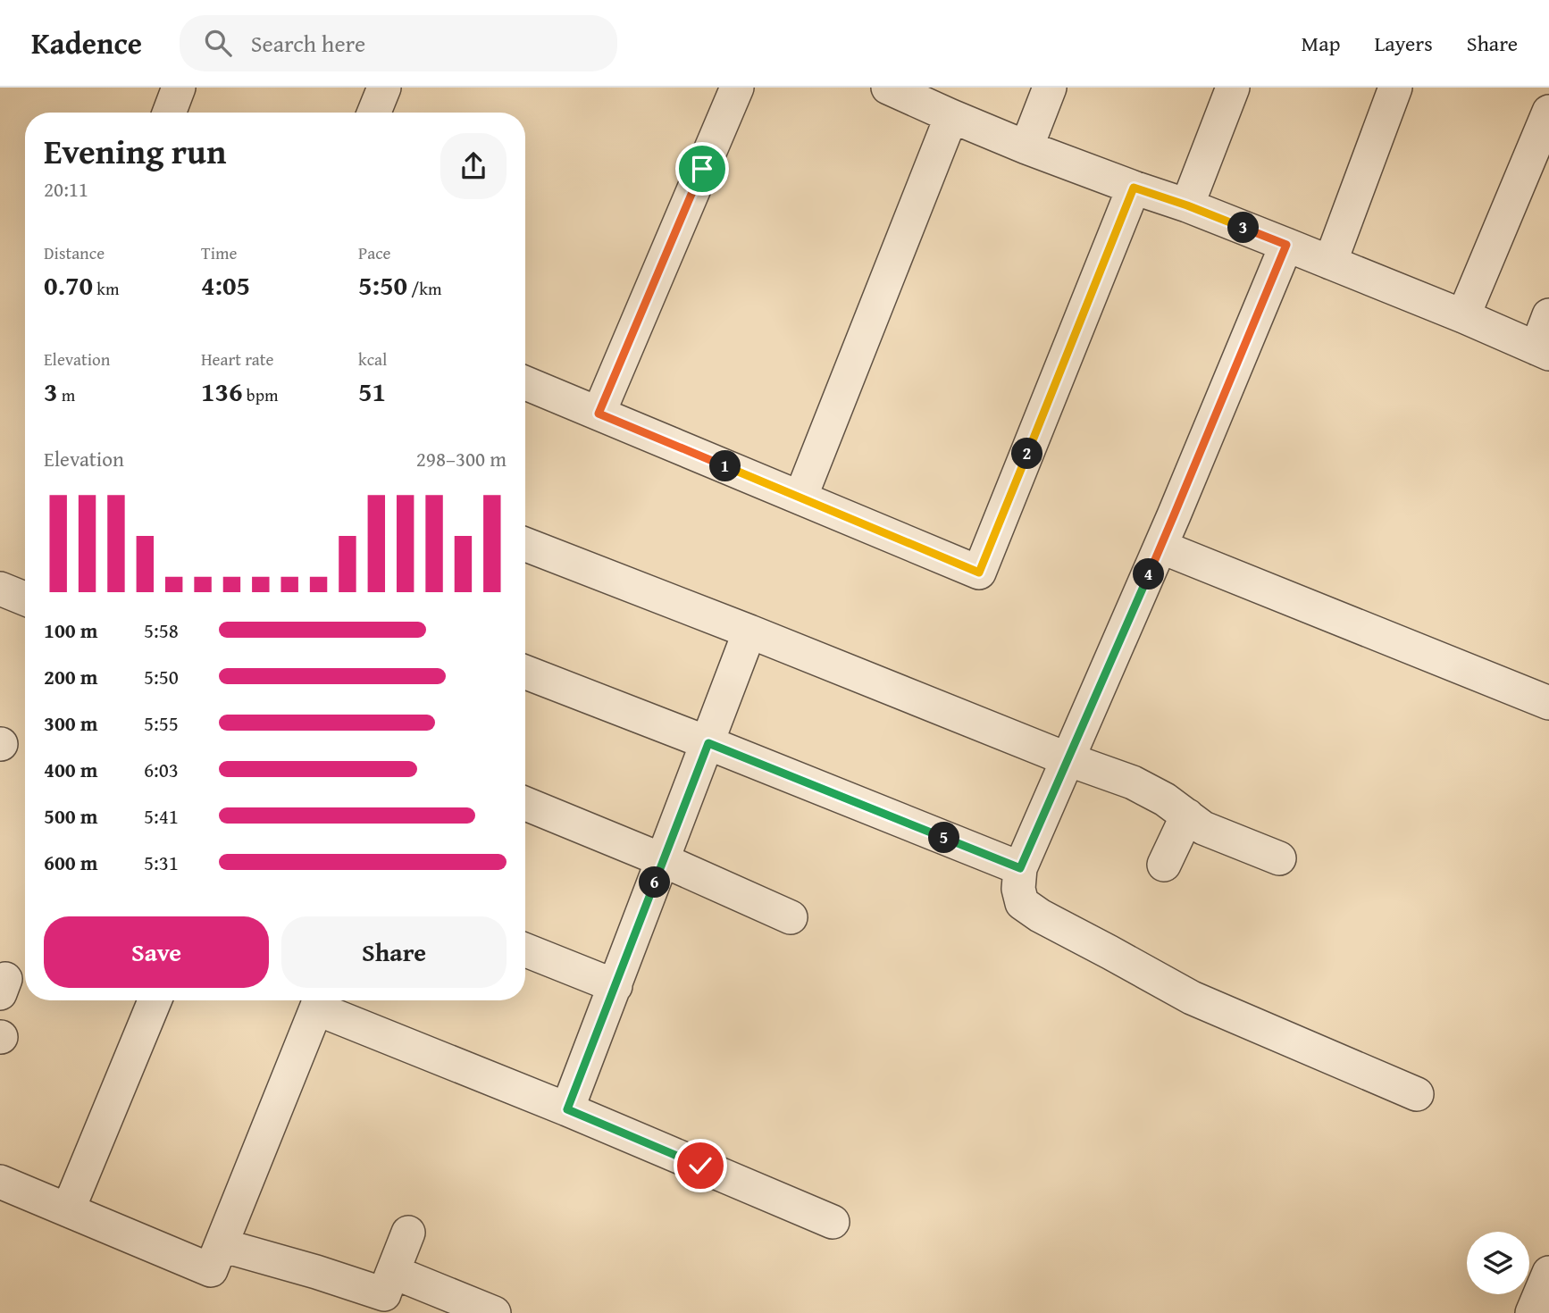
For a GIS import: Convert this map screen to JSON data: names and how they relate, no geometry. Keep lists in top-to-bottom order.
{
  "page": {
    "header": "Kadence",
    "search": "Search here",
    "nav": ["Map", "Layers", "Share"],
    "heading": ["Evening run", "20:11"],
    "pins": [
      "3",
      "2",
      "1",
      "4",
      "5",
      "6"
    ],
    "stats": [
      ["Distance", "0.70 km"],
      ["Time", "4:05"],
      ["Pace", "5:50 /km"],
      ["Elevation", "3 m"],
      ["Heart rate", "136 bpm"],
      ["kcal", "51"]
    ],
    "chart": ["Elevation", "298–300 m"],
    "list": [
      {
        "name": "100 m",
        "note": "5:58"
      },
      {
        "name": "200 m",
        "note": "5:50"
      },
      {
        "name": "300 m",
        "note": "5:55"
      },
      {
        "name": "400 m",
        "note": "6:03"
      },
      {
        "name": "500 m",
        "note": "5:41"
      },
      {
        "name": "600 m",
        "note": "5:31"
      }
    ],
    "buttons": ["Save", "Share"]
  }
}
